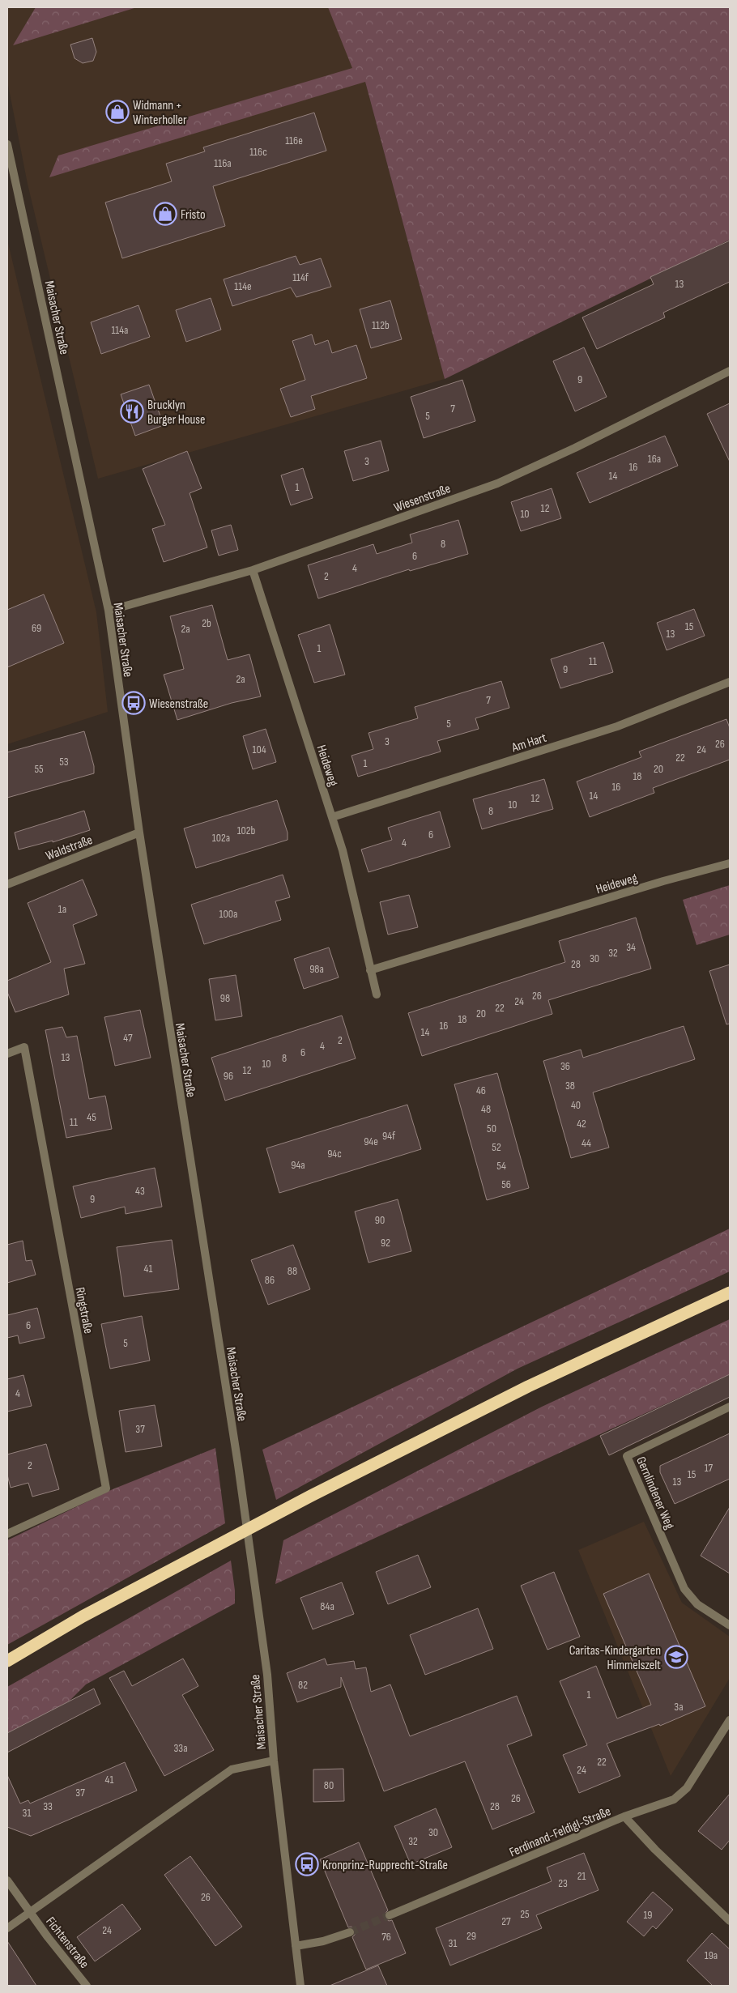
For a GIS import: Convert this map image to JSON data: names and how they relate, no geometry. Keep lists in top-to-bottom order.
{
  "streets": {
    "street": [
      "Maisacher Straße",
      "Wiesenstraße",
      "Am Hart",
      "Heideweg",
      "Waldstraße",
      "Ringstraße",
      "Gernlindener Weg",
      "Ferdinand-Feldigl-Straße",
      "Fichtenstraße"
    ]
  },
  "crossings": [
    ["Maisacher Straße", "Wiesenstraße"],
    ["Maisacher Straße", "Waldstraße"],
    ["Wiesenstraße", "Heideweg"],
    ["Am Hart", "Heideweg"]
  ],
  "places": {
    "shop": ["Widmann + Winterholler", "Fristo"],
    "restaurant": ["Brucklyn Burger House"],
    "bus stop": ["Wiesenstraße", "Kronprinz-Rupprecht-Straße"],
    "school or university": ["Caritas-Kindergarten Himmelszelt"]
  },
  "house_numbers": [
    "116e",
    "116c",
    "116a",
    "114f",
    "13",
    "114e",
    "112b",
    "114a",
    "9",
    "7",
    "5",
    "16a",
    "3",
    "16",
    "14",
    "1",
    "12",
    "10",
    "8",
    "6",
    "4",
    "2",
    "2b",
    "15",
    "69",
    "2a",
    "13",
    "1",
    "11",
    "9",
    "2a",
    "7",
    "5",
    "3",
    "26",
    "104",
    "24",
    "22",
    "53",
    "1",
    "55",
    "20",
    "18",
    "16",
    "14",
    "12",
    "10",
    "8",
    "102b",
    "6",
    "102a",
    "4",
    "1a",
    "100a",
    "34",
    "32",
    "30",
    "28",
    "98a",
    "26",
    "98",
    "24",
    "22",
    "20",
    "18",
    "16",
    "14",
    "47",
    "2",
    "4",
    "6",
    "13",
    "8",
    "10",
    "36",
    "12",
    "96",
    "38",
    "46",
    "40",
    "48",
    "45",
    "11",
    "42",
    "50",
    "94f",
    "94e",
    "44",
    "52",
    "94c",
    "94a",
    "54",
    "56",
    "43",
    "9",
    "90",
    "92",
    "41",
    "88",
    "86",
    "6",
    "5",
    "4",
    "37",
    "2",
    "17",
    "15",
    "13",
    "84a",
    "82",
    "1",
    "3a",
    "33a",
    "22",
    "24",
    "41",
    "80",
    "37",
    "26",
    "33",
    "28",
    "31",
    "30",
    "32",
    "21",
    "23",
    "26",
    "25",
    "19",
    "27",
    "24",
    "29",
    "76",
    "31",
    "19a"
  ]
}
